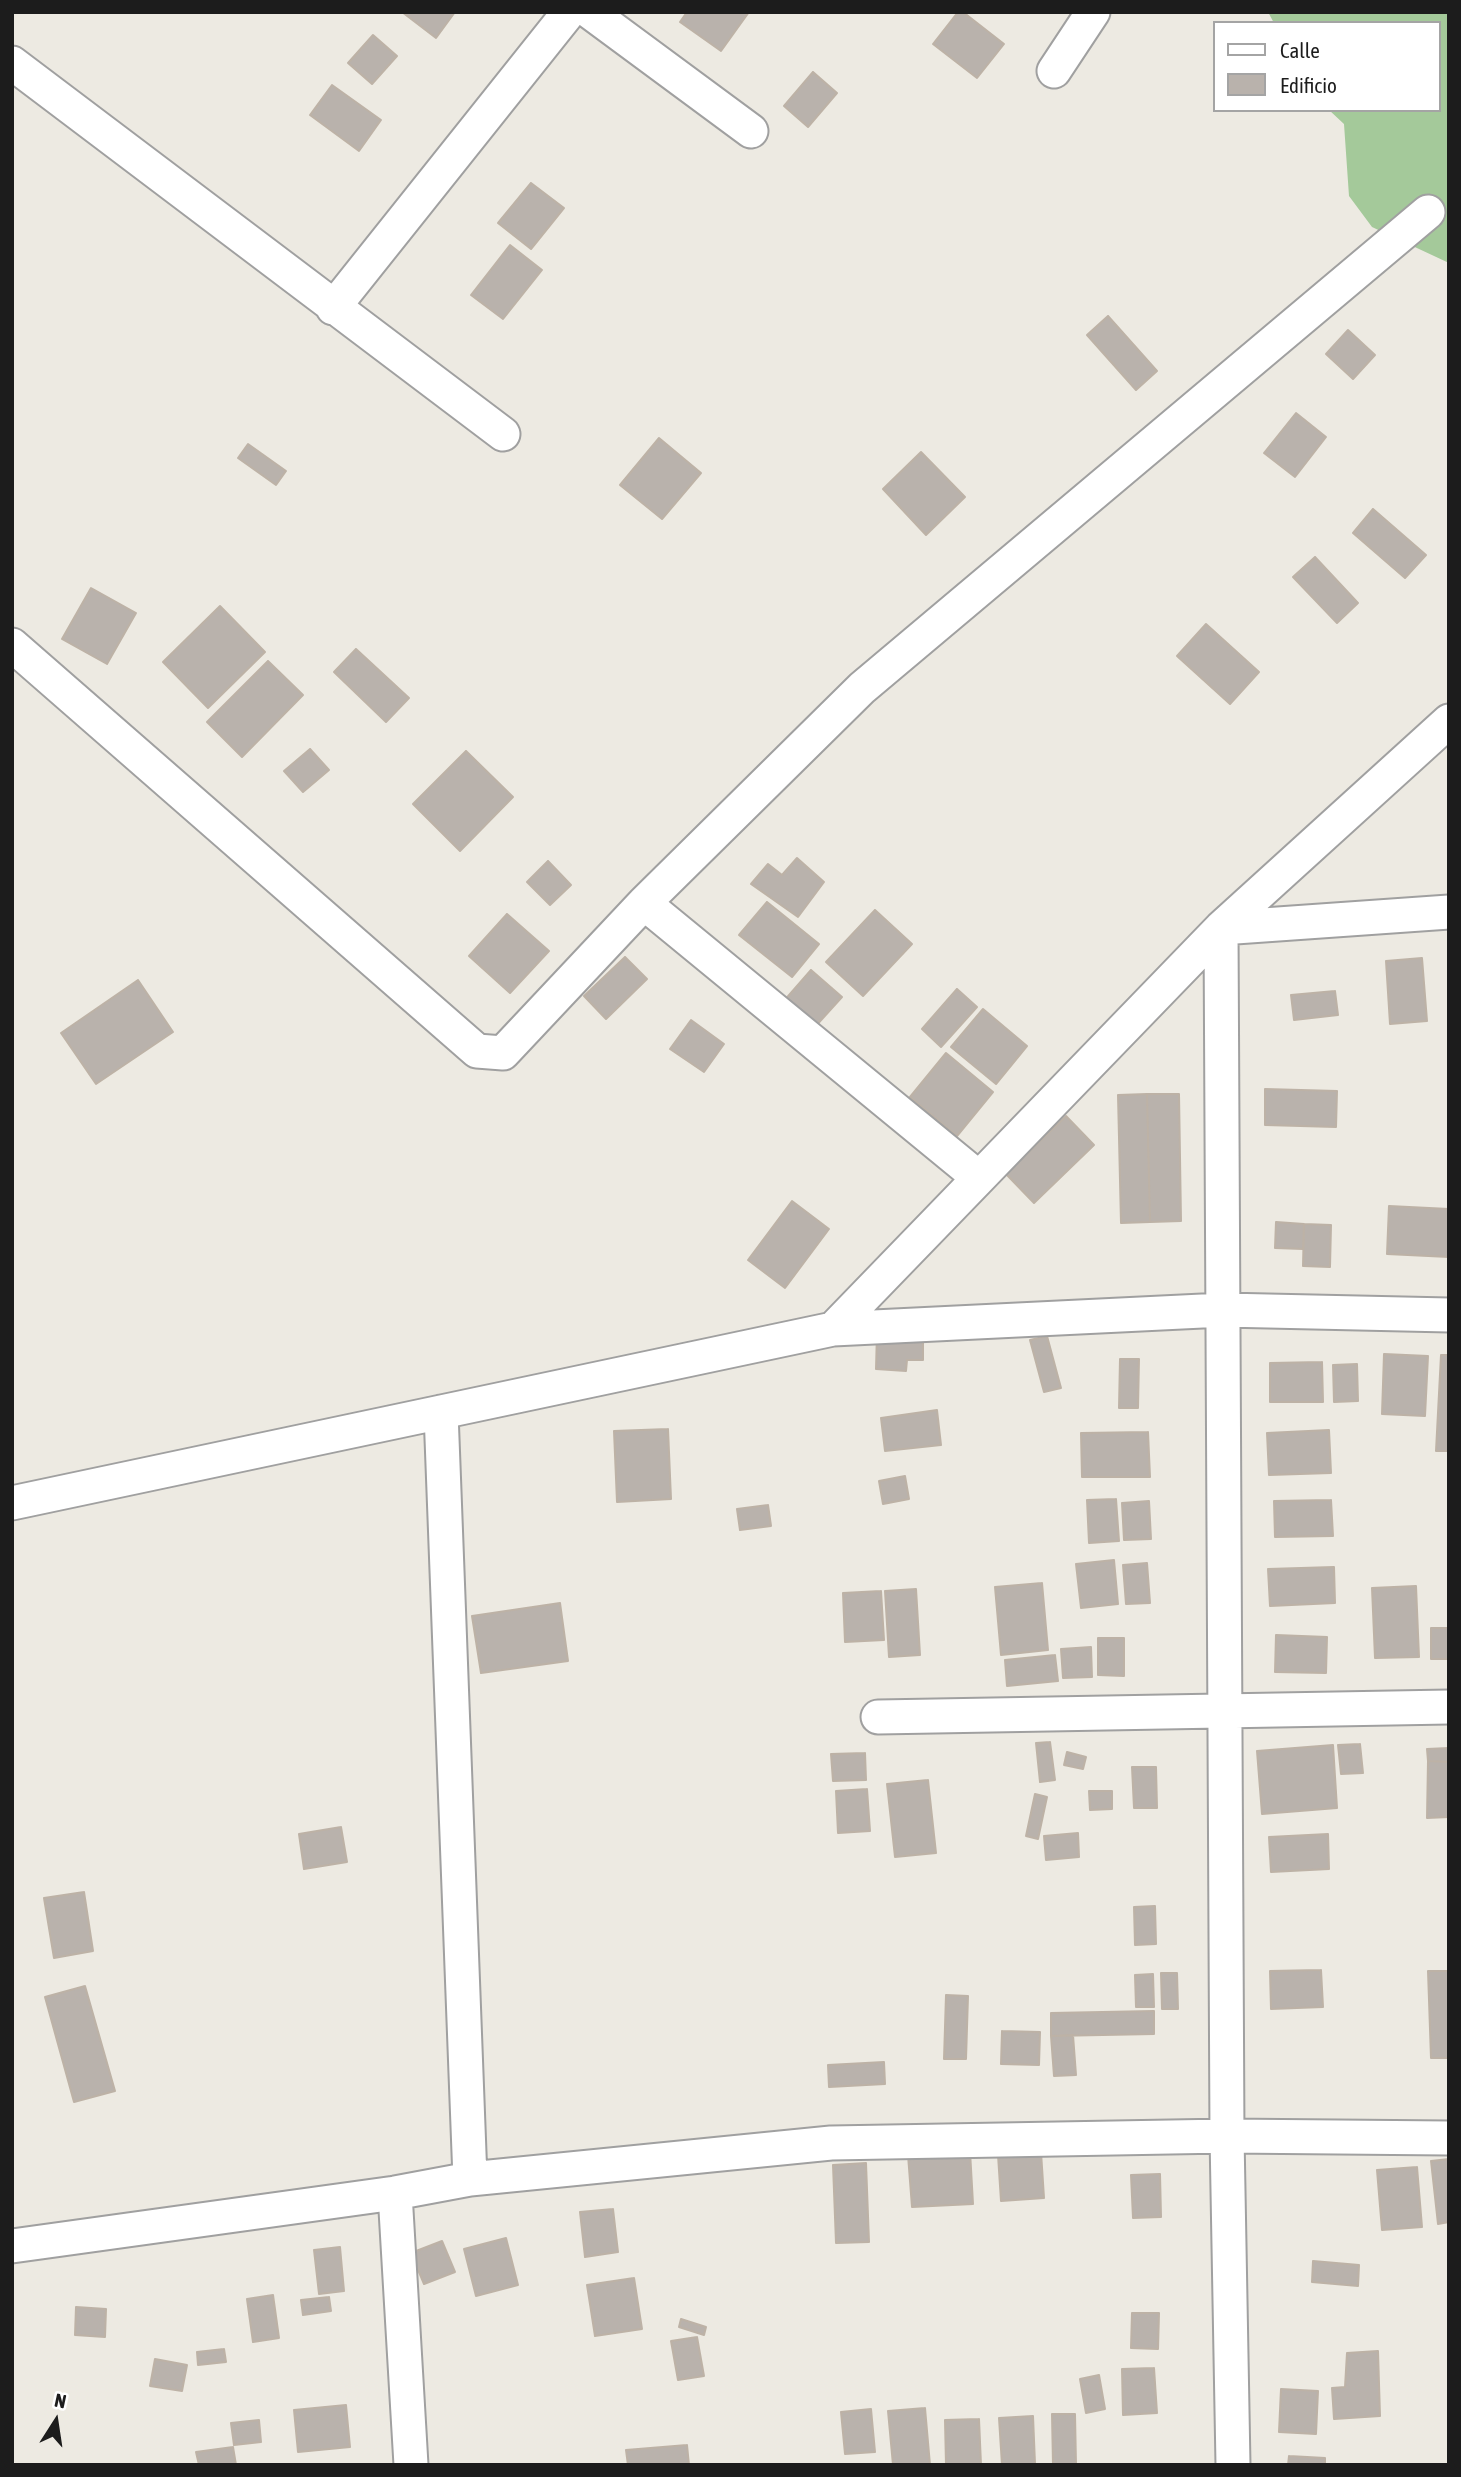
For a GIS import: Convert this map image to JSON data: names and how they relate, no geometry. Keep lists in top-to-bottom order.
{
  "legend": ["Calle", "Edificio"],
  "north": "top"
}
